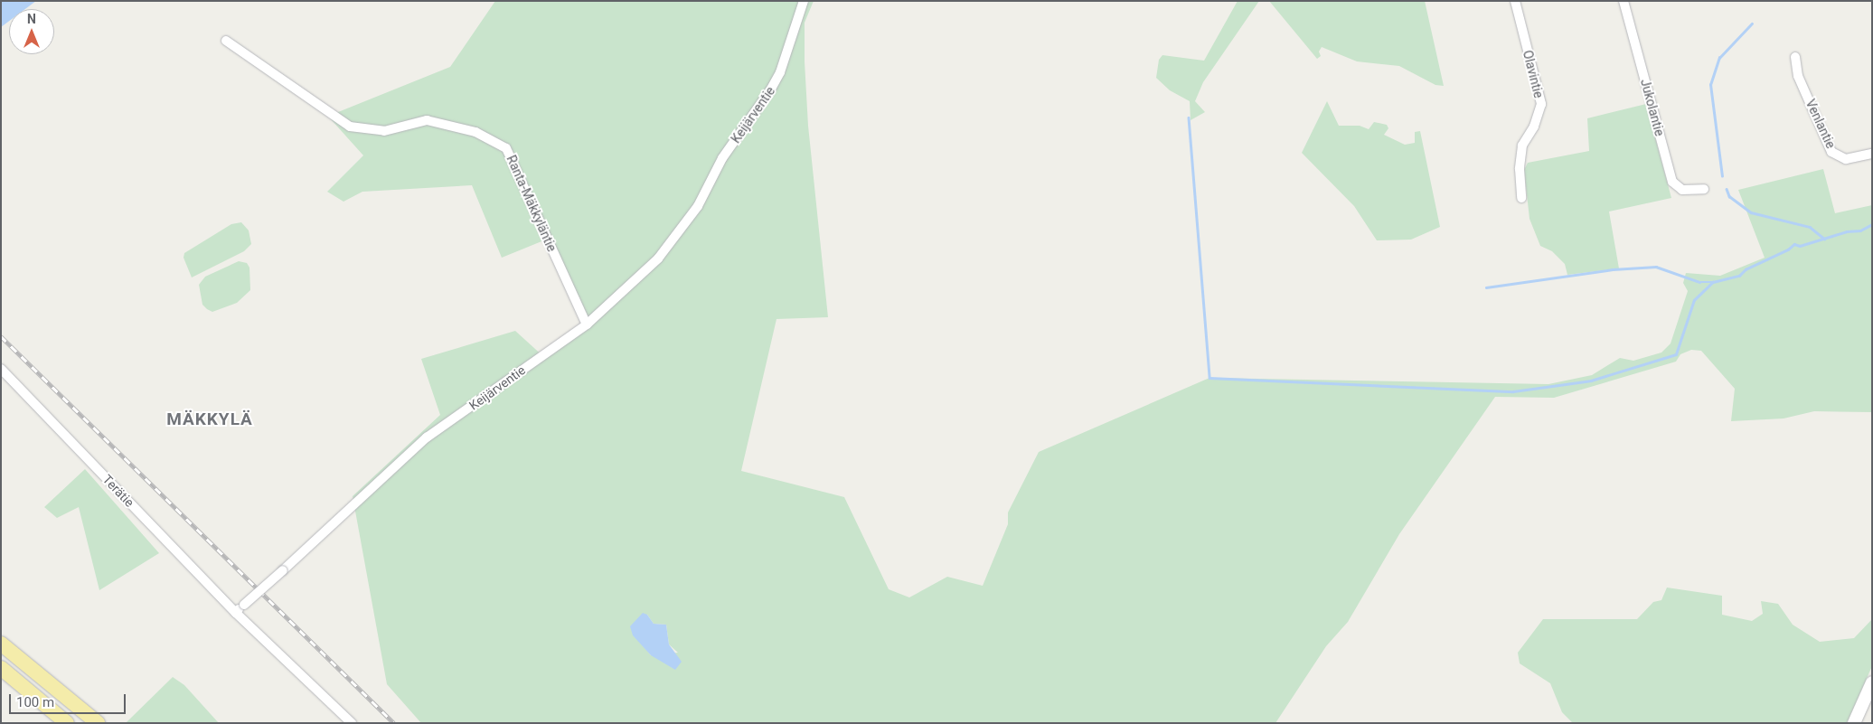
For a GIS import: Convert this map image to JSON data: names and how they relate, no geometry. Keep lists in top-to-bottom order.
{
  "streets": {
    "street": [
      "Olavintie",
      "Jukolantie",
      "Keijärventie",
      "Venlantie",
      "Ranta-Mäkkyläntie",
      "Terätie"
    ]
  },
  "crossings": [
    ["Keijärventie", "Ranta-Mäkkyläntie"],
    ["Keijärventie", "Terätie"]
  ],
  "districts": ["MÄKKYLÄ"],
  "scale_bar": "100 m",
  "north": "top"
}
